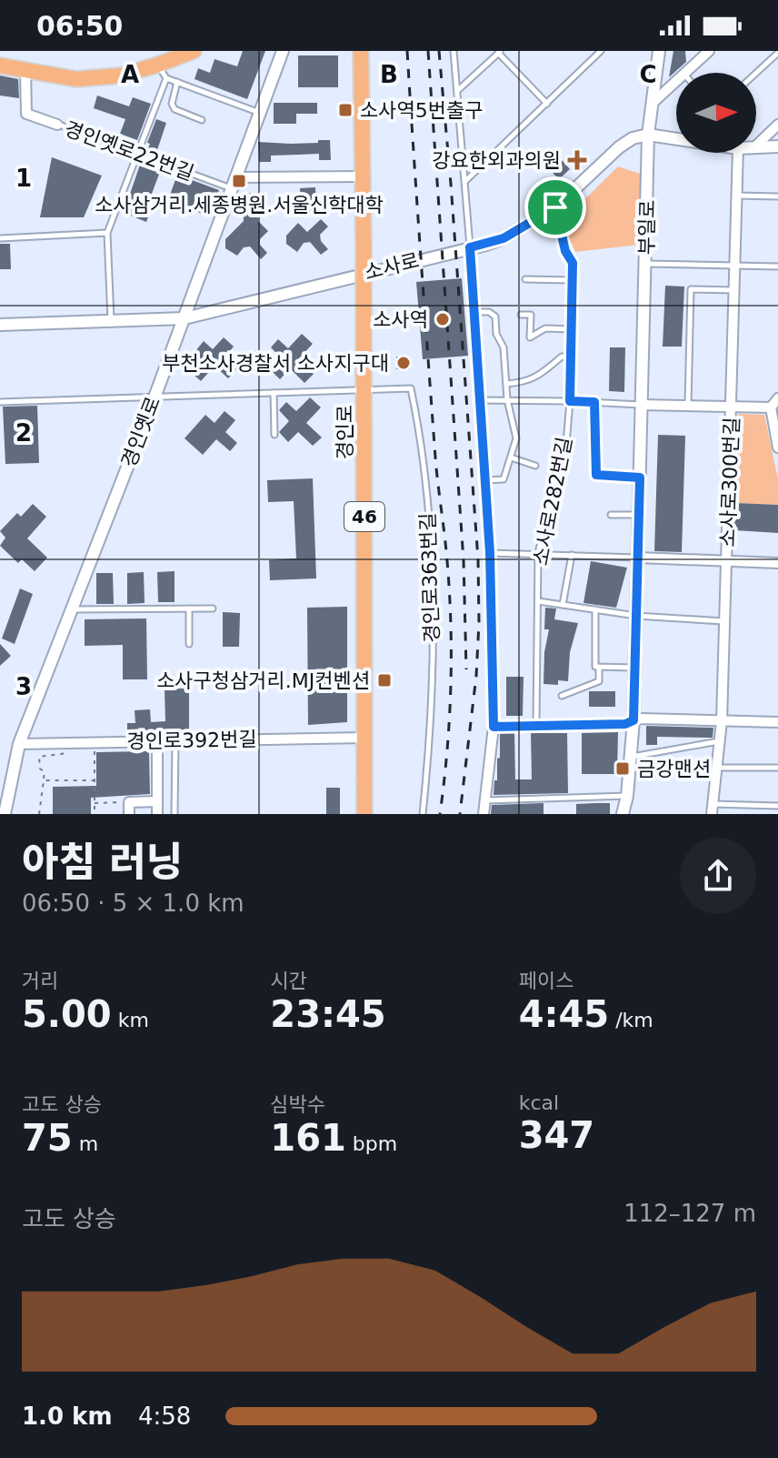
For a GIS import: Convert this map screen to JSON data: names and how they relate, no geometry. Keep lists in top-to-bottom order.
{
  "streets": {
    "main road": ["경인로", "46"],
    "street": [
      "경인옛로22번길",
      "부일로",
      "소사로",
      "경인옛로",
      "소사로300번길",
      "경인로392번길"
    ],
    "lane": ["소사로282번길", "경인로363번길"]
  },
  "crossings": [
    ["경인옛로22번길", "경인옛로"],
    ["부일로", "소사로"],
    ["소사로", "경인옛로"],
    ["소사로", "소사로282번길"],
    ["경인옛로", "경인로392번길"],
    ["경인로", "경인로363번길"],
    ["경인로", "경인로392번길"]
  ],
  "places": {
    "transit": [
      "소사역5번출구",
      "소사삼거리.세종병원.서울신학대학",
      "소사구청삼거리.MJ컨벤션",
      "금강맨션"
    ],
    "health": ["강요한외과의원"],
    "other": ["소사역", "부천소사경찰서 소사지구대"]
  },
  "north": "right",
  "page": {
    "status": "06:50",
    "heading": ["아침 러닝", "06:50 · 5 × 1.0 km"],
    "stats": [
      ["거리", "5.00 km"],
      ["시간", "23:45"],
      ["페이스", "4:45 /km"],
      ["고도 상승", "75 m"],
      ["심박수", "161 bpm"],
      ["kcal", "347"]
    ],
    "chart": ["고도 상승", "112–127 m"],
    "list": [
      {
        "name": "1.0 km",
        "note": "4:58"
      }
    ]
  },
  "grid": {
    "columns": ["A", "B", "C"],
    "rows": ["1", "2", "3"]
  }
}
